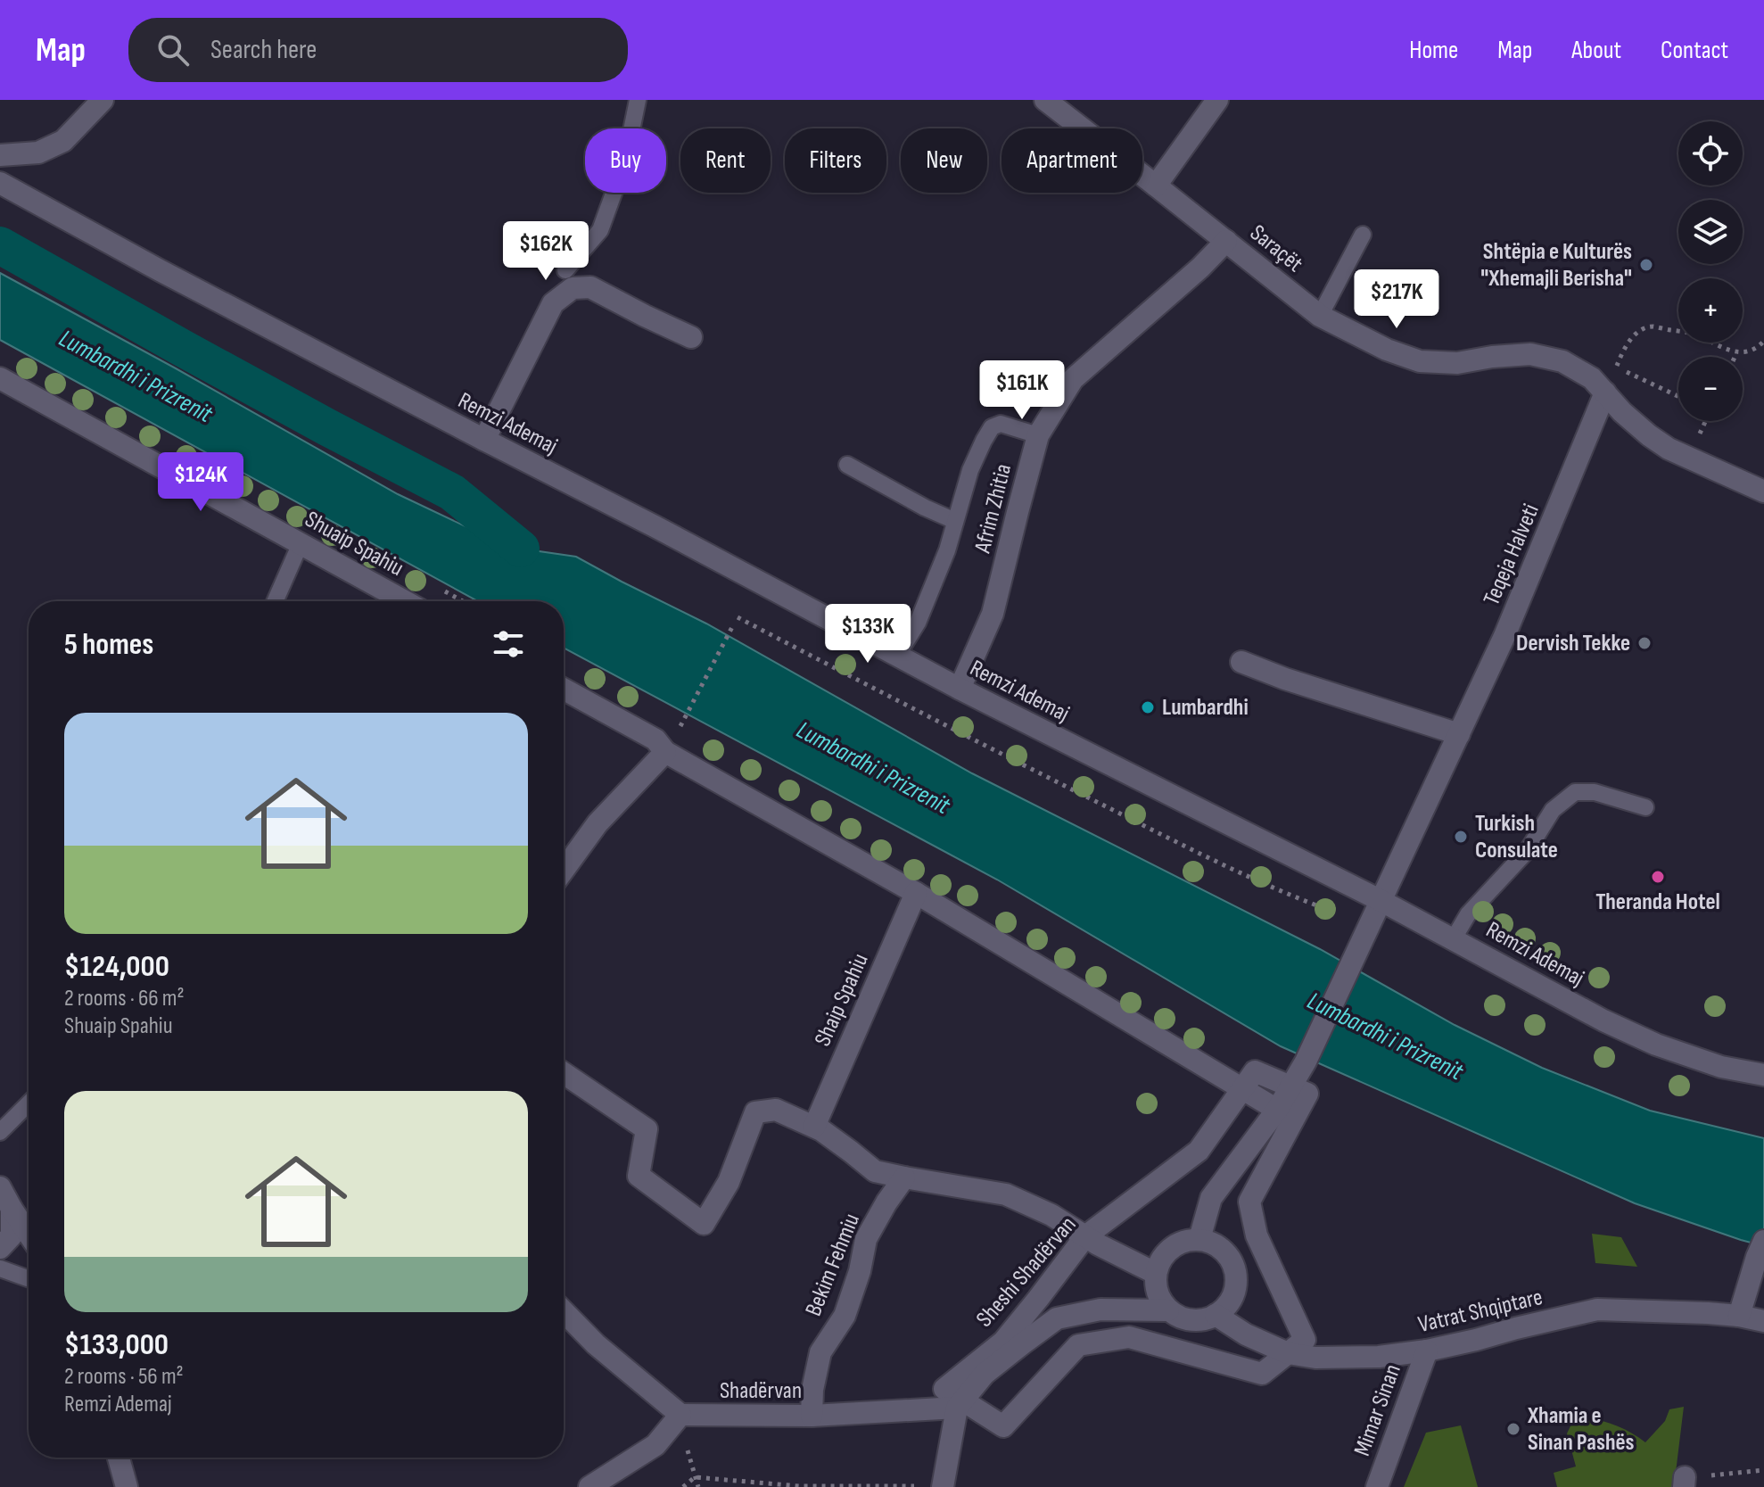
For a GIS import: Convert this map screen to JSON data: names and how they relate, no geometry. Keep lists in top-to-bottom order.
{
  "streets": {
    "street": [
      "Saraçët",
      "Remzi Ademaj",
      "Afrim Zhitia",
      "Shuaip Spahiu",
      "Teqeja Halveti",
      "Shaip Spahiu",
      "Bekim Fehmiu",
      "Sheshi Shadërvan",
      "Vatrat Shqiptare",
      "Shadërvan",
      "Mimar Sinan"
    ]
  },
  "crossings": [
    ["Saraçët", "Afrim Zhitia"],
    ["Saraçët", "Teqeja Halveti"],
    ["Remzi Ademaj", "Afrim Zhitia"],
    ["Remzi Ademaj", "Teqeja Halveti"],
    ["Teqeja Halveti", "Sheshi Shadërvan"],
    ["Bekim Fehmiu", "Shadërvan"],
    ["Sheshi Shadërvan", "Shadërvan"],
    ["Vatrat Shqiptare", "Mimar Sinan"]
  ],
  "water": ["Lumbardhi i Prizrenit"],
  "places": [
    "Shtëpia e Kulturës \"Xhemajli Berisha\"",
    "Dervish Tekke",
    "Lumbardhi",
    "Turkish Consulate",
    "Theranda Hotel",
    "Xhamia e Sinan Pashës"
  ],
  "page": {
    "header": "Map",
    "search": "Search here",
    "nav": [
      "Home",
      "Map",
      "About",
      "Contact"
    ],
    "map_buttons": ["+", "−"],
    "chip": [
      "Buy",
      "Rent",
      "Filters",
      "New",
      "Apartment"
    ],
    "price": [
      "$162K",
      "$217K",
      "$161K",
      "$124K",
      "$133K"
    ],
    "heading": "5 homes",
    "list": [
      {
        "name": "$124,000",
        "note": "2 rooms · 66 m² · Shuaip Spahiu"
      },
      {
        "name": "$133,000",
        "note": "2 rooms · 56 m² · Remzi Ademaj"
      }
    ]
  }
}
